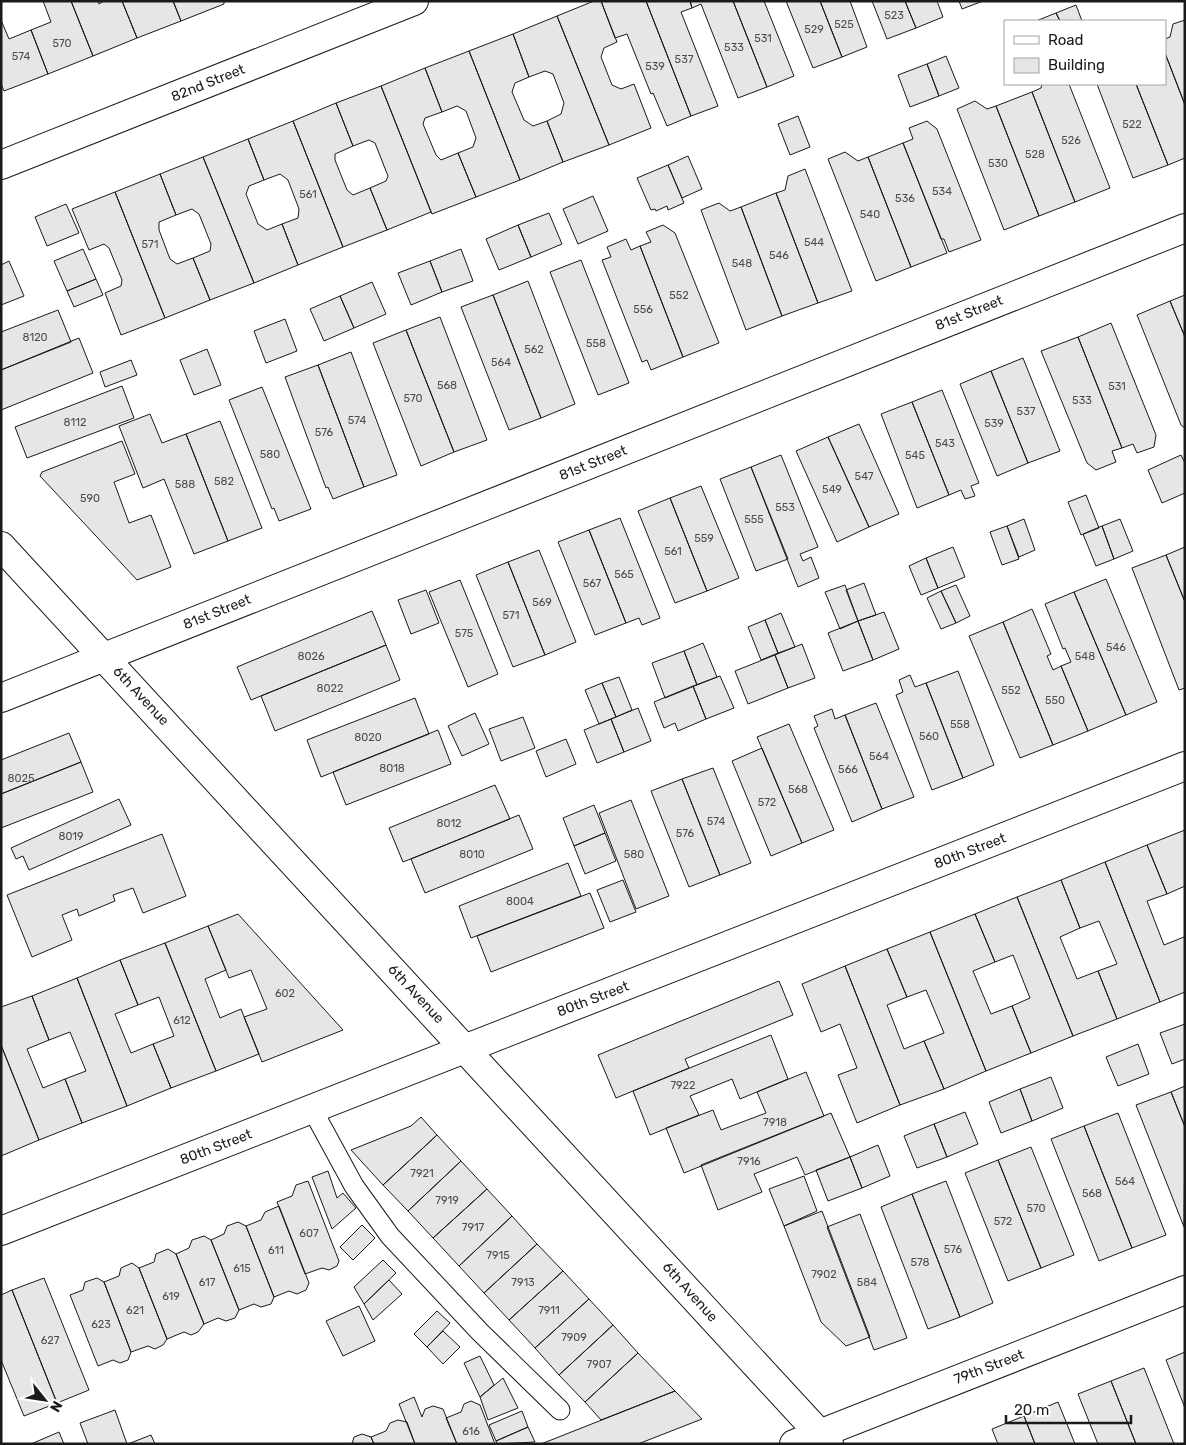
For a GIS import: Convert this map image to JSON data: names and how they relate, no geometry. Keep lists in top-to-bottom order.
{
  "streets": {
    "street": [
      "82nd Street",
      "81st Street",
      "6th Avenue",
      "80th Street",
      "79th Street"
    ]
  },
  "crossings": [
    ["81st Street", "6th Avenue"],
    ["6th Avenue", "80th Street"],
    ["6th Avenue", "79th Street"]
  ],
  "house_numbers": [
    "523",
    "525",
    "529",
    "531",
    "570",
    "533",
    "574",
    "537",
    "539",
    "522",
    "526",
    "528",
    "530",
    "534",
    "561",
    "536",
    "540",
    "544",
    "571",
    "546",
    "548",
    "552",
    "556",
    "8120",
    "558",
    "562",
    "564",
    "568",
    "531",
    "570",
    "533",
    "537",
    "574",
    "8112",
    "539",
    "576",
    "543",
    "580",
    "545",
    "547",
    "582",
    "588",
    "549",
    "590",
    "553",
    "555",
    "559",
    "561",
    "565",
    "567",
    "569",
    "571",
    "575",
    "546",
    "8026",
    "548",
    "8022",
    "552",
    "550",
    "558",
    "560",
    "8020",
    "564",
    "8018",
    "566",
    "8025",
    "568",
    "572",
    "574",
    "8012",
    "576",
    "8019",
    "8010",
    "580",
    "8004",
    "602",
    "612",
    "7922",
    "7918",
    "7916",
    "7921",
    "564",
    "568",
    "7919",
    "570",
    "572",
    "7917",
    "607",
    "576",
    "611",
    "7915",
    "578",
    "615",
    "7902",
    "617",
    "7913",
    "584",
    "619",
    "621",
    "7911",
    "623",
    "7909",
    "627",
    "7907",
    "616"
  ],
  "legend": ["Road", "Building"],
  "scale_bar": "20 m",
  "north": "bottom right"
}
